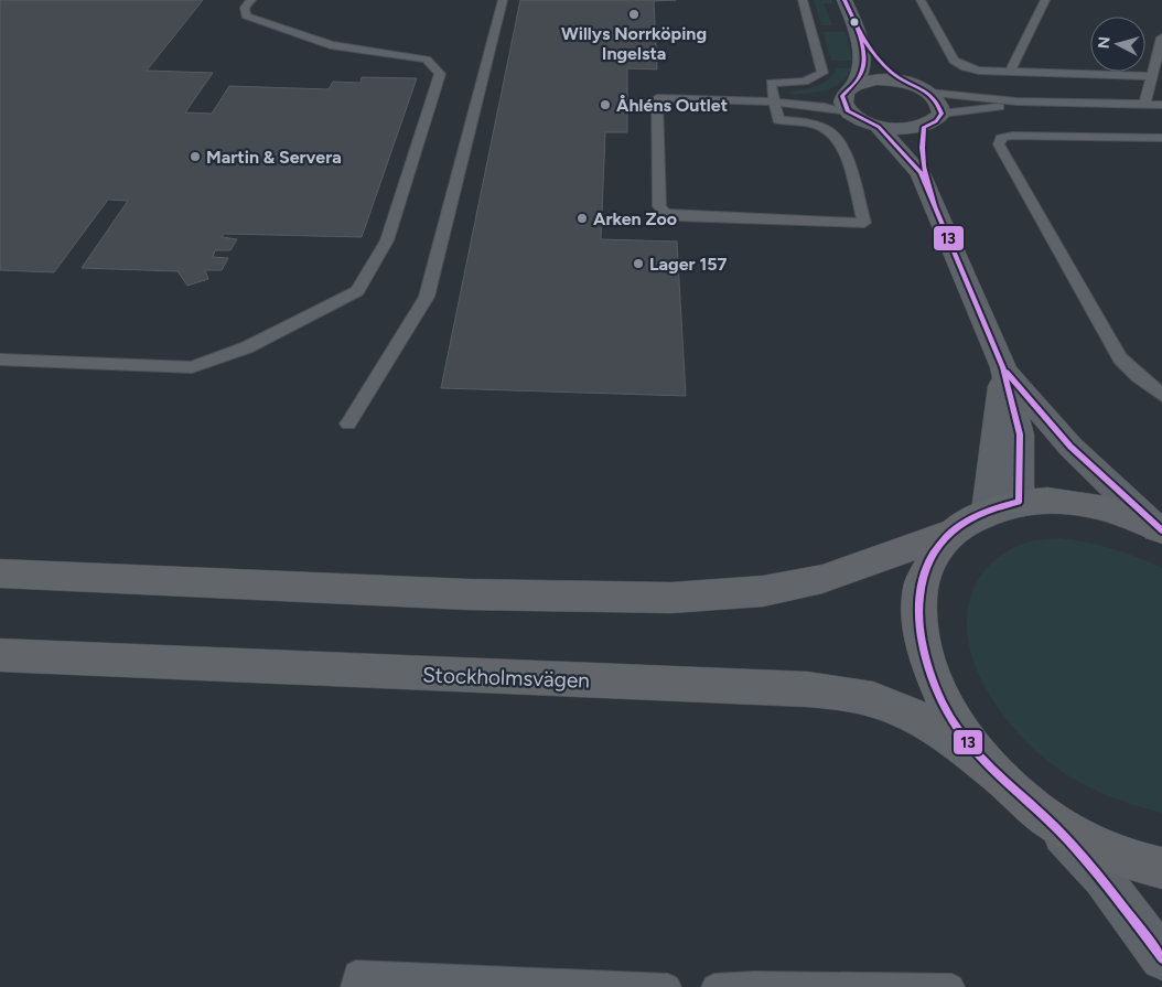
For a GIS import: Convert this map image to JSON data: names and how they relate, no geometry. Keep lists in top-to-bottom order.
{
  "streets": {
    "highway": ["Stockholmsvägen"]
  },
  "places": [
    "Willys Norrköping Ingelsta",
    "Åhléns Outlet",
    "Martin & Servera",
    "Arken Zoo",
    "Lager 157"
  ],
  "lines": ["transit line 13"],
  "north": "left"
}
